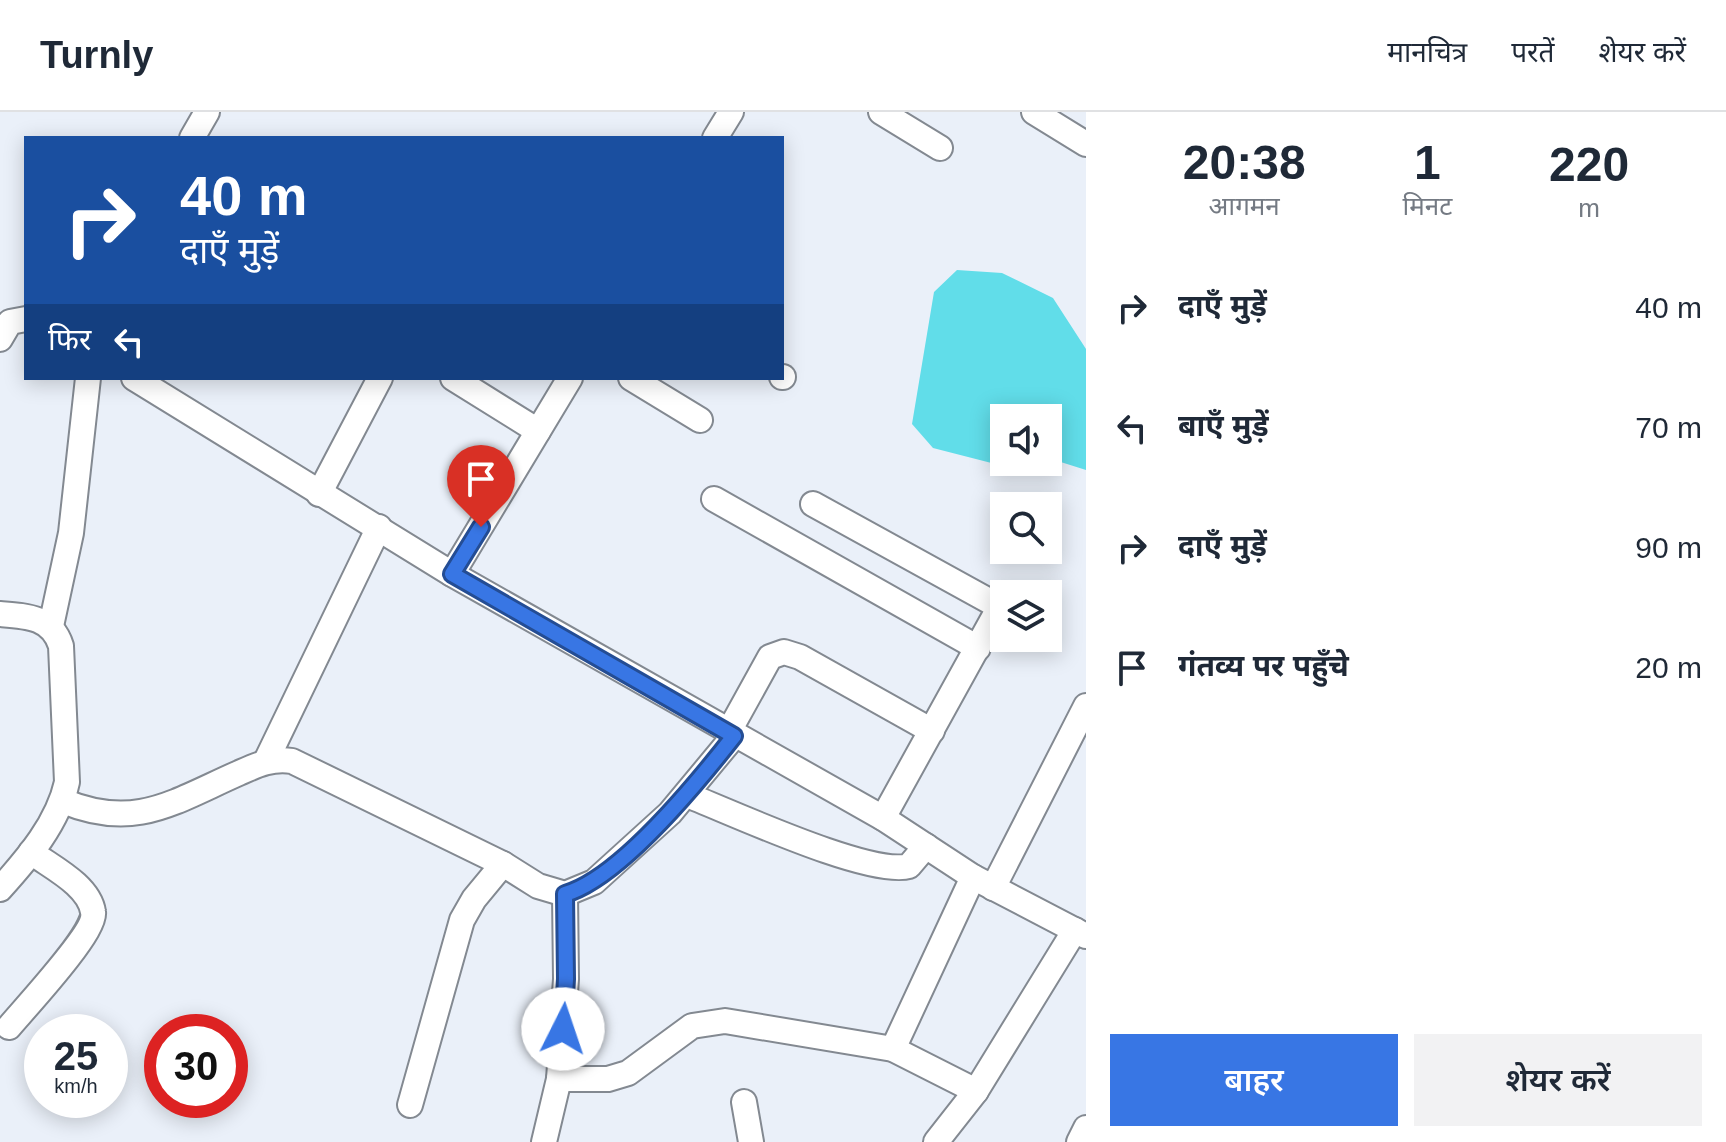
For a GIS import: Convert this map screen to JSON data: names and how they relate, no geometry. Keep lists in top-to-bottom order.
{
  "page": {
    "header": "Turnly",
    "nav": ["मानचित्र", "परतें", "शेयर करें"],
    "eta": [
      "20:38",
      "आगमन",
      "1",
      "मिनट",
      "220",
      "m"
    ],
    "turn": ["40 m", "दाएँ मुड़ें"],
    "list": [
      {
        "name": "दाएँ मुड़ें",
        "value": "40 m"
      },
      {
        "name": "बाएँ मुड़ें",
        "value": "70 m"
      },
      {
        "name": "दाएँ मुड़ें",
        "value": "90 m"
      },
      {
        "name": "गंतव्य पर पहुँचे",
        "value": "20 m"
      }
    ],
    "then": "फिर",
    "speed": "25 km/h",
    "limit": "30",
    "buttons": ["बाहर", "शेयर करें"]
  }
}
